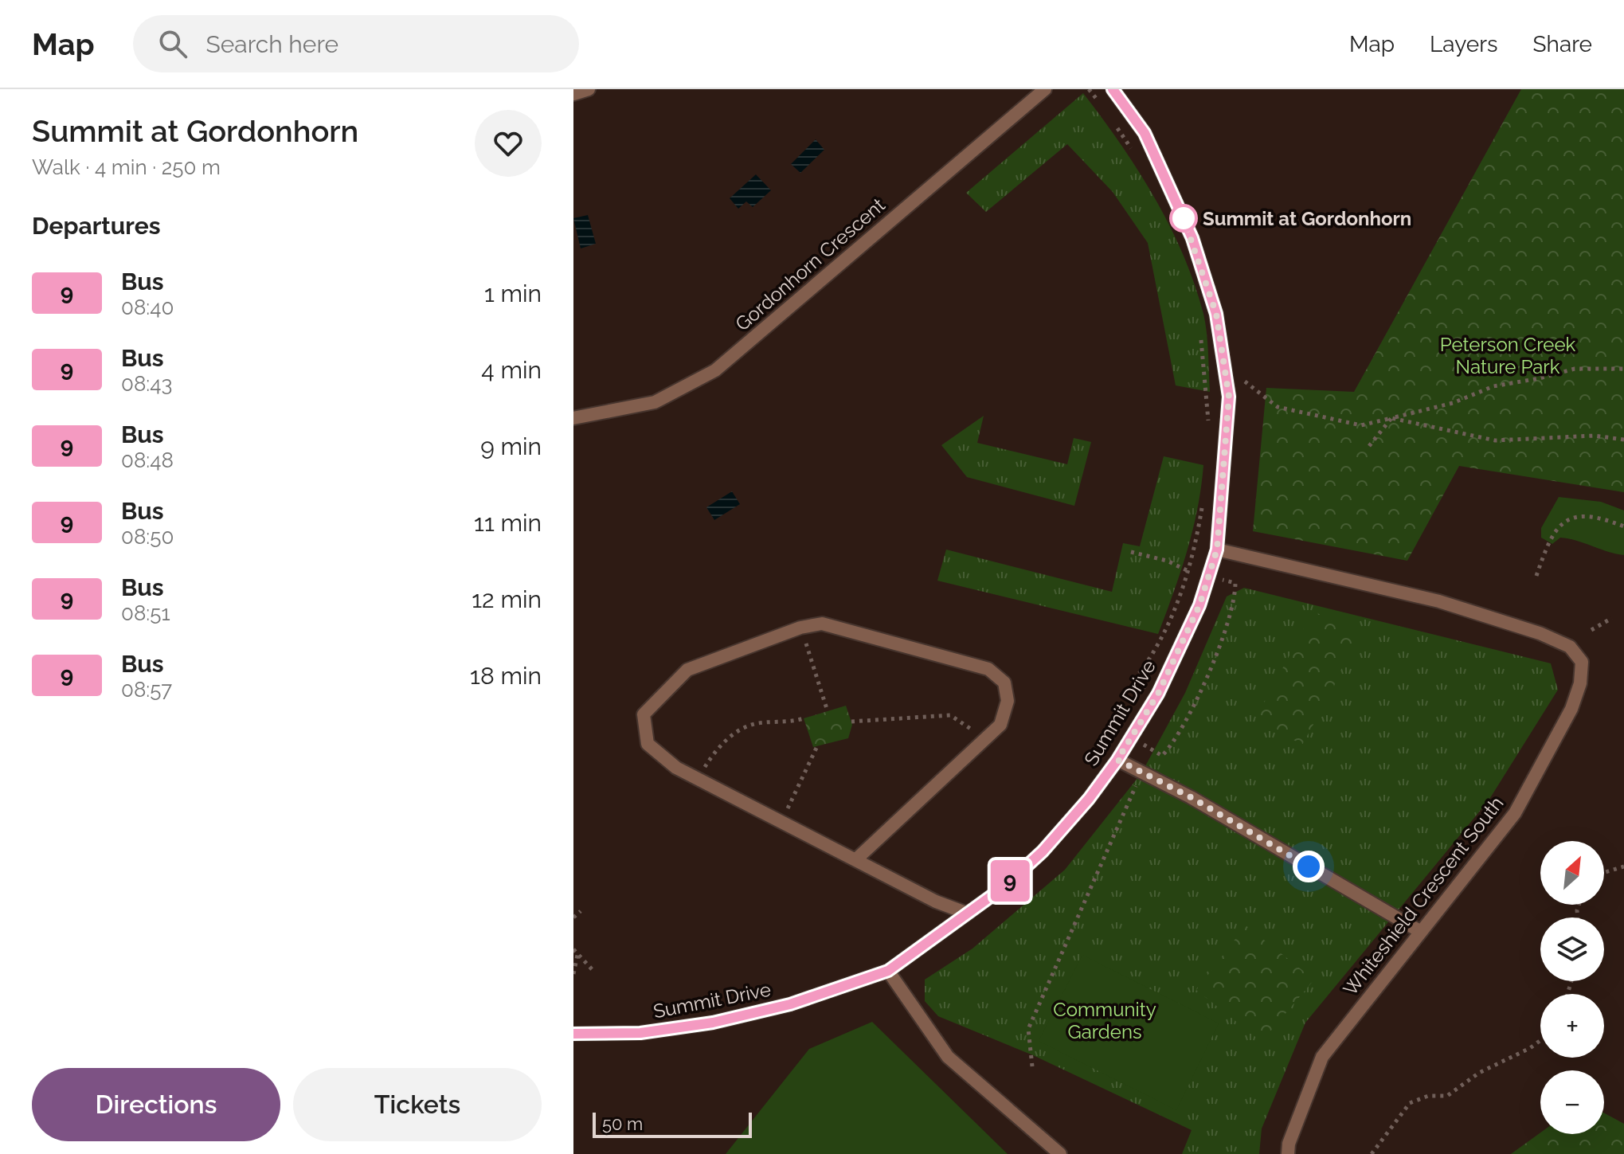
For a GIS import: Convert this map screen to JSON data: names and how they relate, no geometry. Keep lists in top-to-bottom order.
{
  "streets": {
    "main road": ["Summit Drive"],
    "street": ["Gordonhorn Crescent", "Whiteshield Crescent South"]
  },
  "crossings": [
    ["Summit Drive", "Whiteshield Crescent South"]
  ],
  "parks": ["Peterson Creek Nature Park", "Community Gardens"],
  "places": ["Summit at Gordonhorn"],
  "lines": ["bus line 9"],
  "scale_bar": "50 m",
  "north": "top right",
  "page": {
    "header": "Map",
    "search": "Search here",
    "nav": ["Map", "Layers", "Share"],
    "heading": [
      ["Summit at Gordonhorn", "Walk · 4 min · 250 m"],
      "Departures"
    ],
    "on_map": "9",
    "list": [
      {
        "mark": "9",
        "name": "Bus",
        "note": "08:40",
        "value": "1 min"
      },
      {
        "mark": "9",
        "name": "Bus",
        "note": "08:43",
        "value": "4 min"
      },
      {
        "mark": "9",
        "name": "Bus",
        "note": "08:48",
        "value": "9 min"
      },
      {
        "mark": "9",
        "name": "Bus",
        "note": "08:50",
        "value": "11 min"
      },
      {
        "mark": "9",
        "name": "Bus",
        "note": "08:51",
        "value": "12 min"
      },
      {
        "mark": "9",
        "name": "Bus",
        "note": "08:57",
        "value": "18 min"
      }
    ],
    "map_buttons": ["+", "−"],
    "buttons": ["Directions", "Tickets"],
    "scale": "50 m"
  }
}
